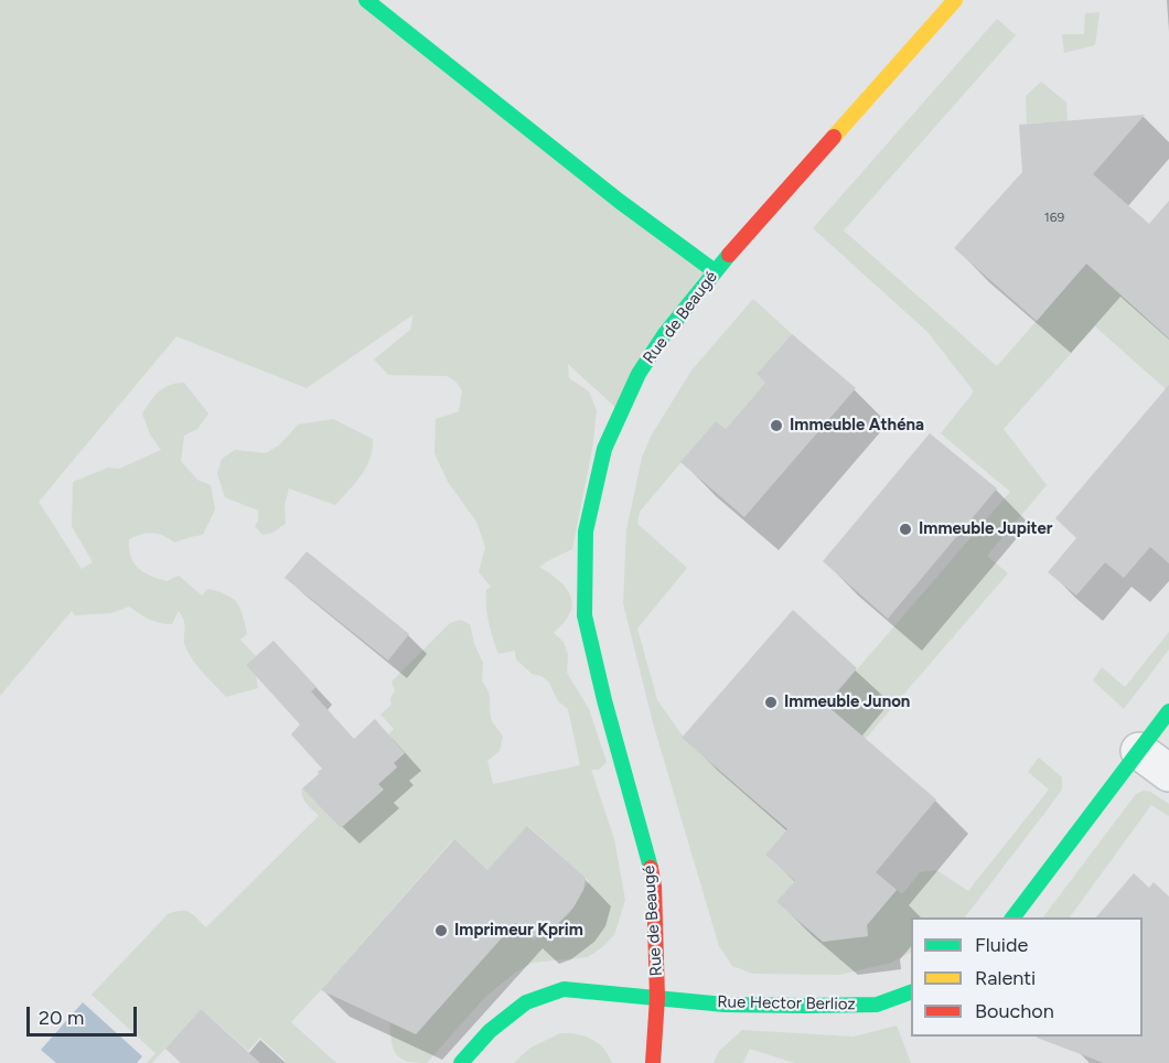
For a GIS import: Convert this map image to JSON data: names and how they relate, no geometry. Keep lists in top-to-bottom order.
{
  "streets": {
    "street": ["Rue de Beaugé", "Rue Hector Berlioz"]
  },
  "crossings": [
    ["Rue de Beaugé", "Rue Hector Berlioz"]
  ],
  "places": [
    "Immeuble Athéna",
    "Immeuble Jupiter",
    "Immeuble Junon",
    "Imprimeur Kprim"
  ],
  "house_numbers": ["169"],
  "legend": ["Fluide", "Ralenti", "Bouchon"],
  "scale_bar": "20 m"
}
